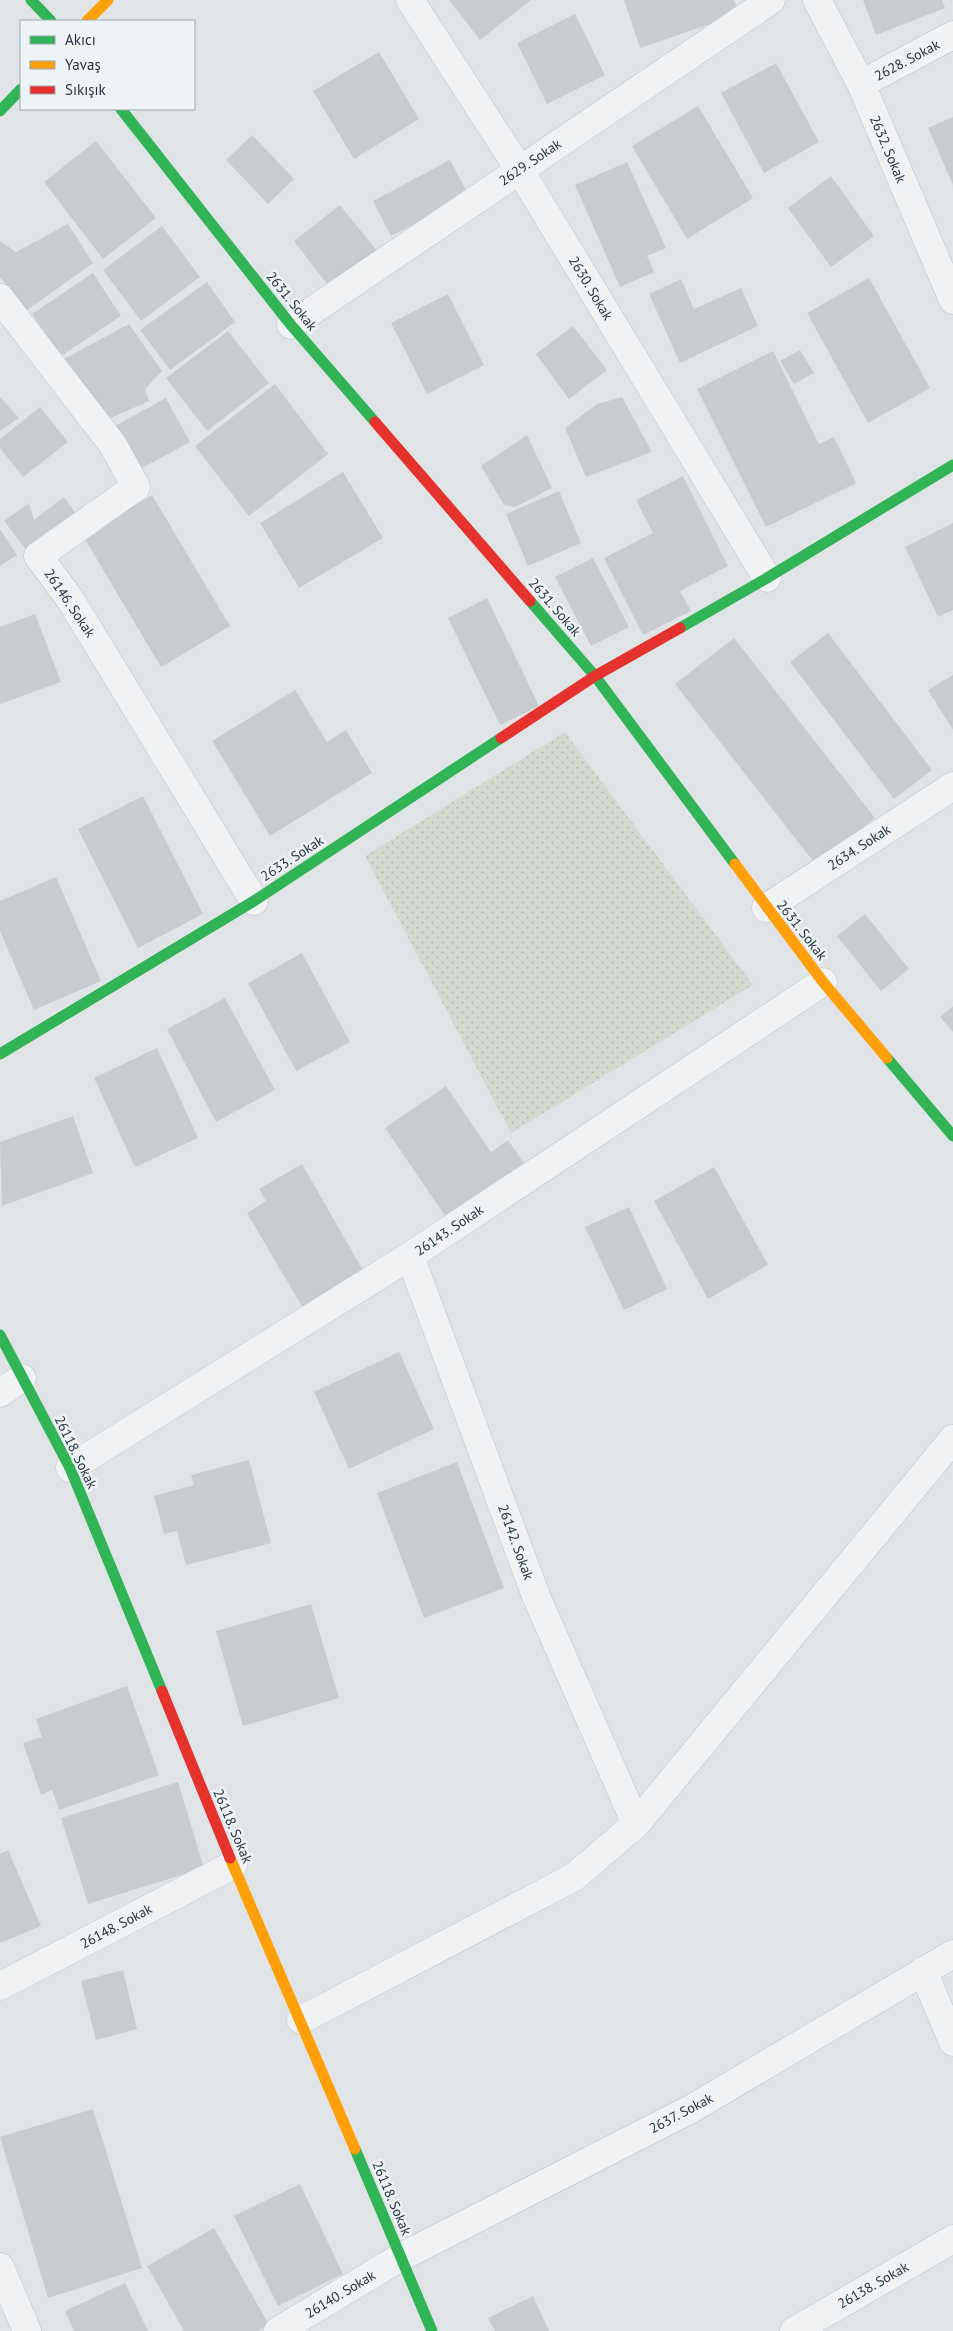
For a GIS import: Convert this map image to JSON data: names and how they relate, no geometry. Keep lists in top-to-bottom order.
{
  "streets": {
    "street": [
      "2628. Sokak",
      "2632. Sokak",
      "2629. Sokak",
      "2630. Sokak",
      "2631. Sokak",
      "26146. Sokak",
      "2634. Sokak",
      "2633. Sokak",
      "26143. Sokak",
      "26118. Sokak",
      "26142. Sokak",
      "26148. Sokak",
      "2637. Sokak",
      "26138. Sokak",
      "26140. Sokak"
    ]
  },
  "crossings": [
    ["2628. Sokak", "2632. Sokak"],
    ["2629. Sokak", "2630. Sokak"],
    ["2629. Sokak", "2631. Sokak"],
    ["2630. Sokak", "2633. Sokak"],
    ["2631. Sokak", "2634. Sokak"],
    ["2631. Sokak", "2633. Sokak"],
    ["2631. Sokak", "26143. Sokak"],
    ["26146. Sokak", "2633. Sokak"],
    ["26143. Sokak", "26118. Sokak"],
    ["26143. Sokak", "26142. Sokak"],
    ["26118. Sokak", "26148. Sokak"],
    ["26118. Sokak", "2637. Sokak"],
    ["26118. Sokak", "26140. Sokak"],
    ["2637. Sokak", "26140. Sokak"]
  ],
  "legend": ["Akıcı", "Yavaş", "Sıkışık"]
}
